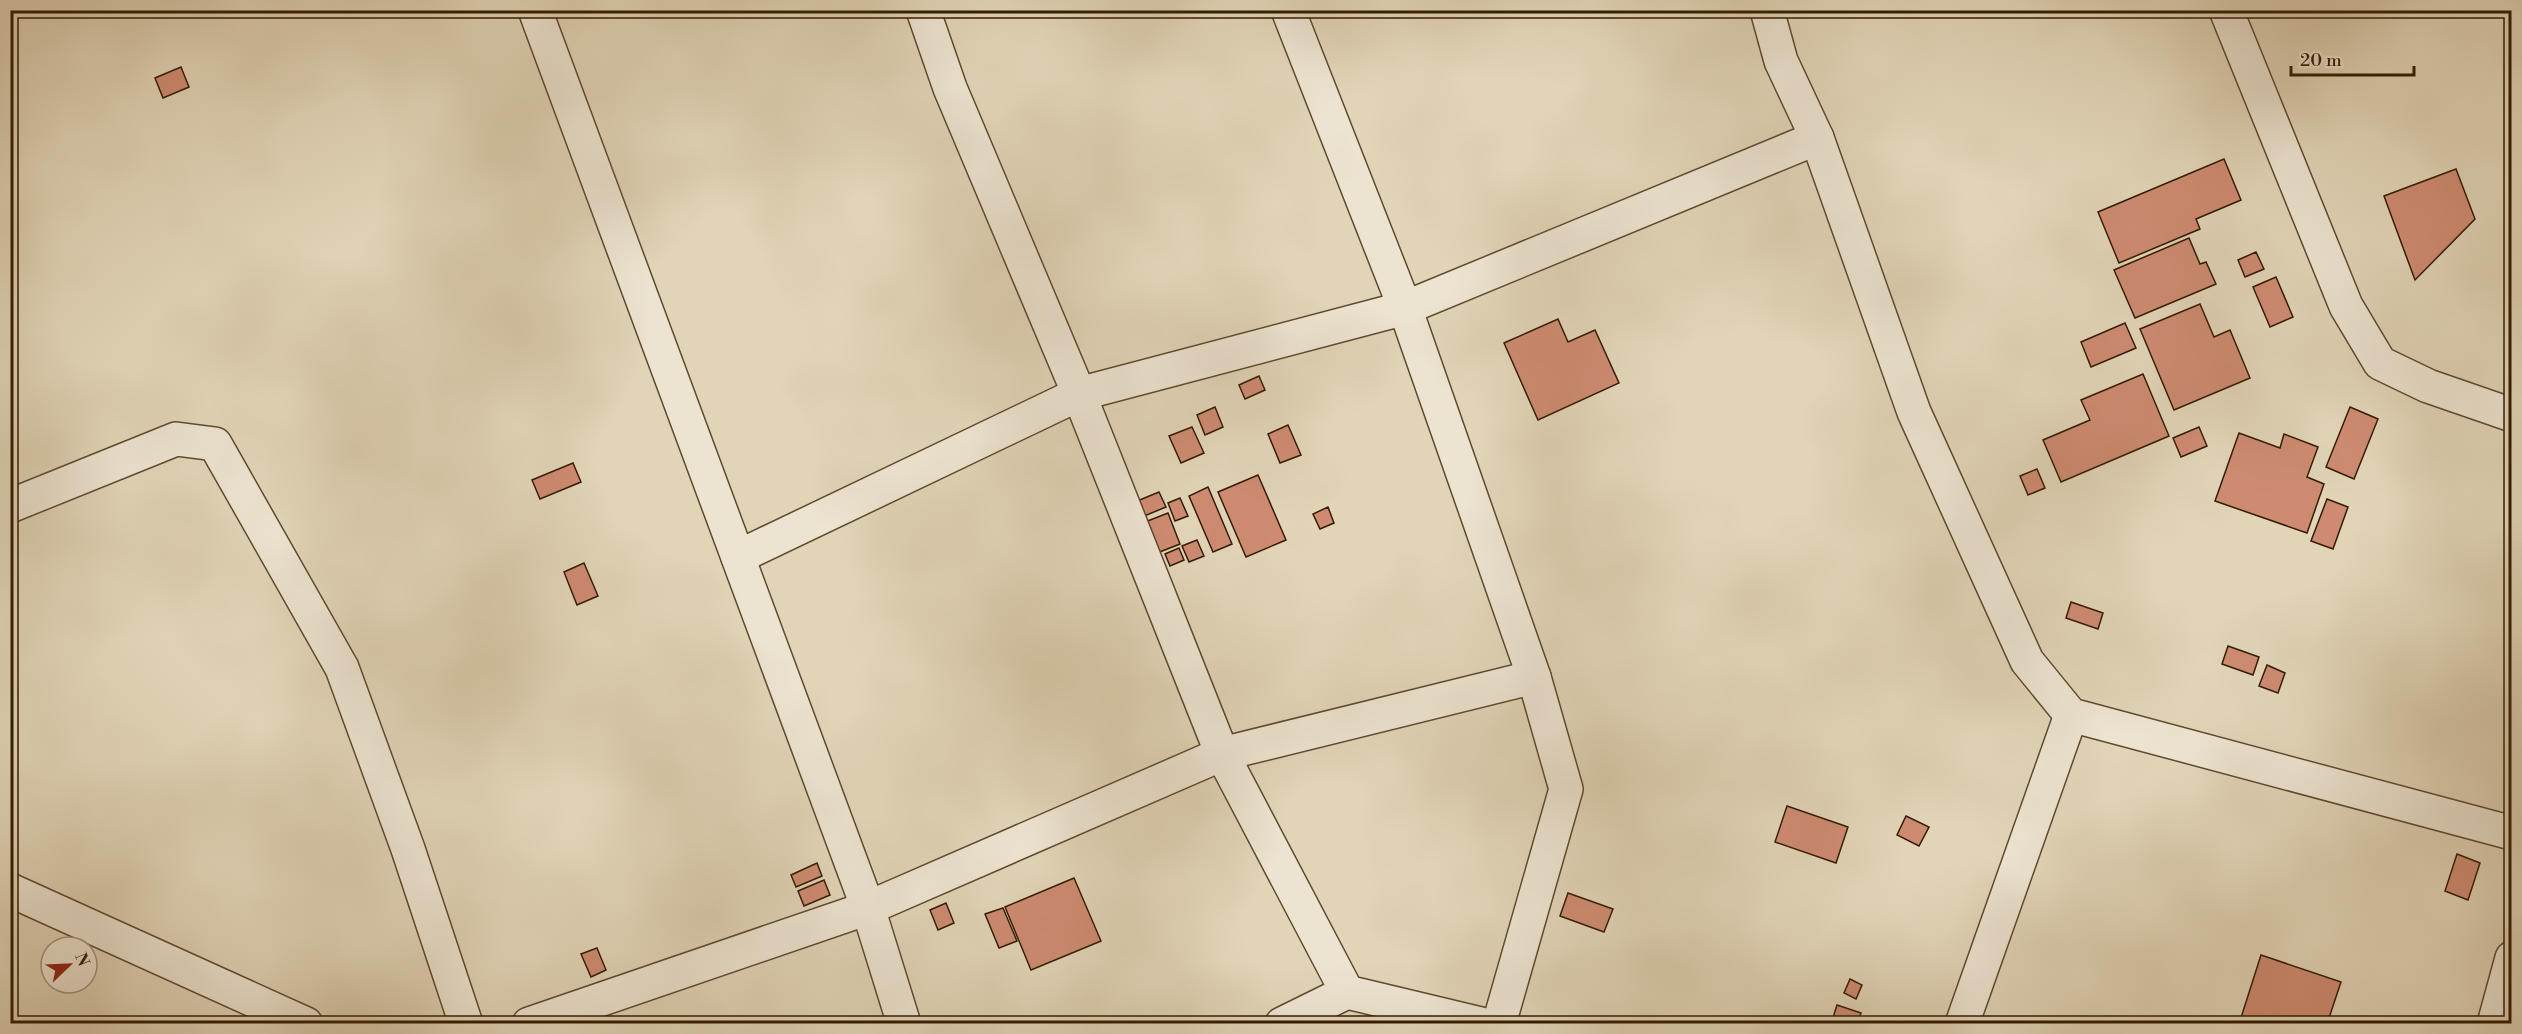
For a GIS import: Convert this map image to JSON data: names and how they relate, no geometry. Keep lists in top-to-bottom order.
{
  "scale_bar": "20 m",
  "north": "top right"
}
